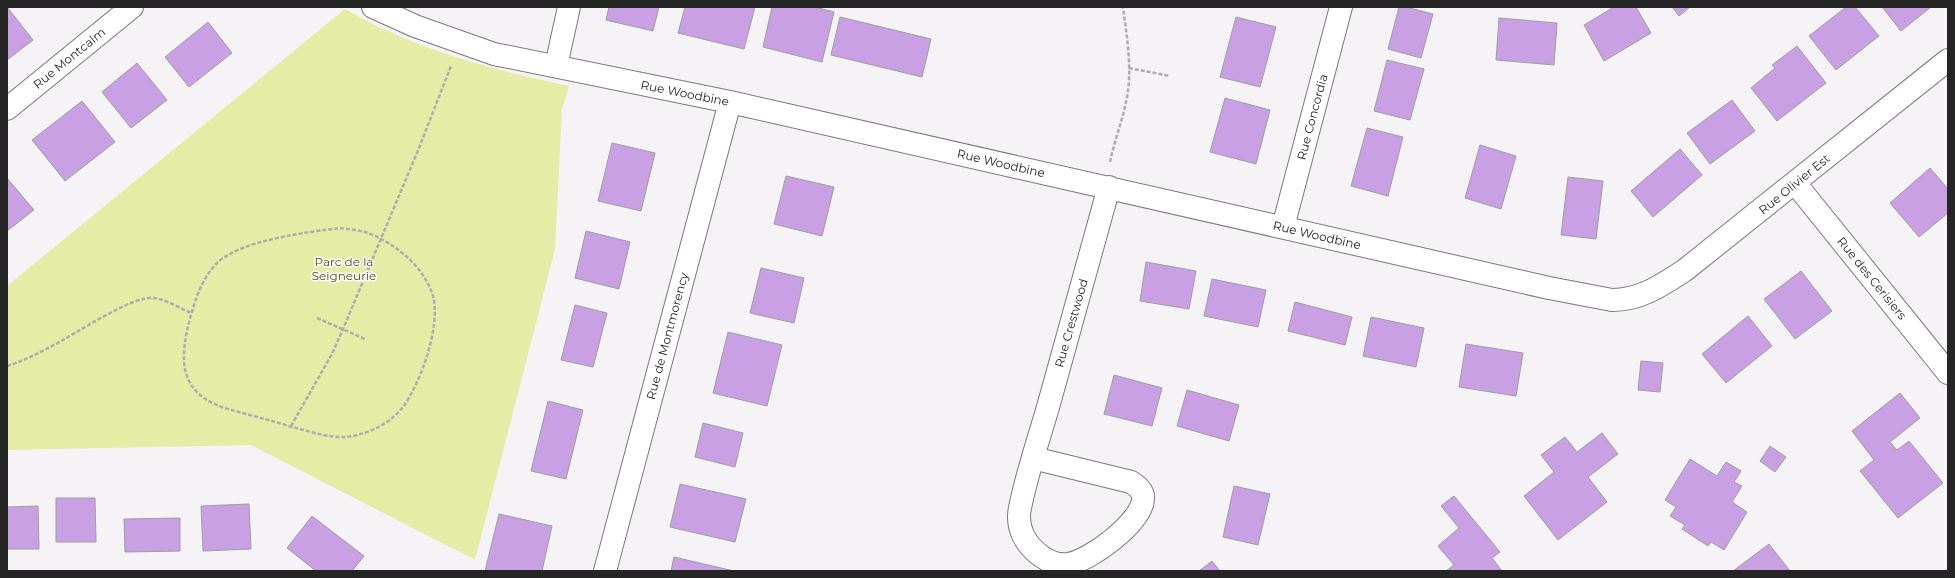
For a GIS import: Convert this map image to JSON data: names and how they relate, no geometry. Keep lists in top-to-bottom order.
{
  "streets": {
    "street": [
      "Rue Montcalm",
      "Rue Woodbine",
      "Rue Concordia",
      "Rue Olivier Est",
      "Rue des Cerisiers",
      "Rue Crestwood",
      "Rue de Montmorency"
    ]
  },
  "crossings": [
    ["Rue Woodbine", "Rue Concordia"],
    ["Rue Woodbine", "Rue Olivier Est"],
    ["Rue Woodbine", "Rue Crestwood"],
    ["Rue Woodbine", "Rue de Montmorency"],
    ["Rue Olivier Est", "Rue des Cerisiers"]
  ],
  "parks": ["Parc de la Seigneurie"]
}
